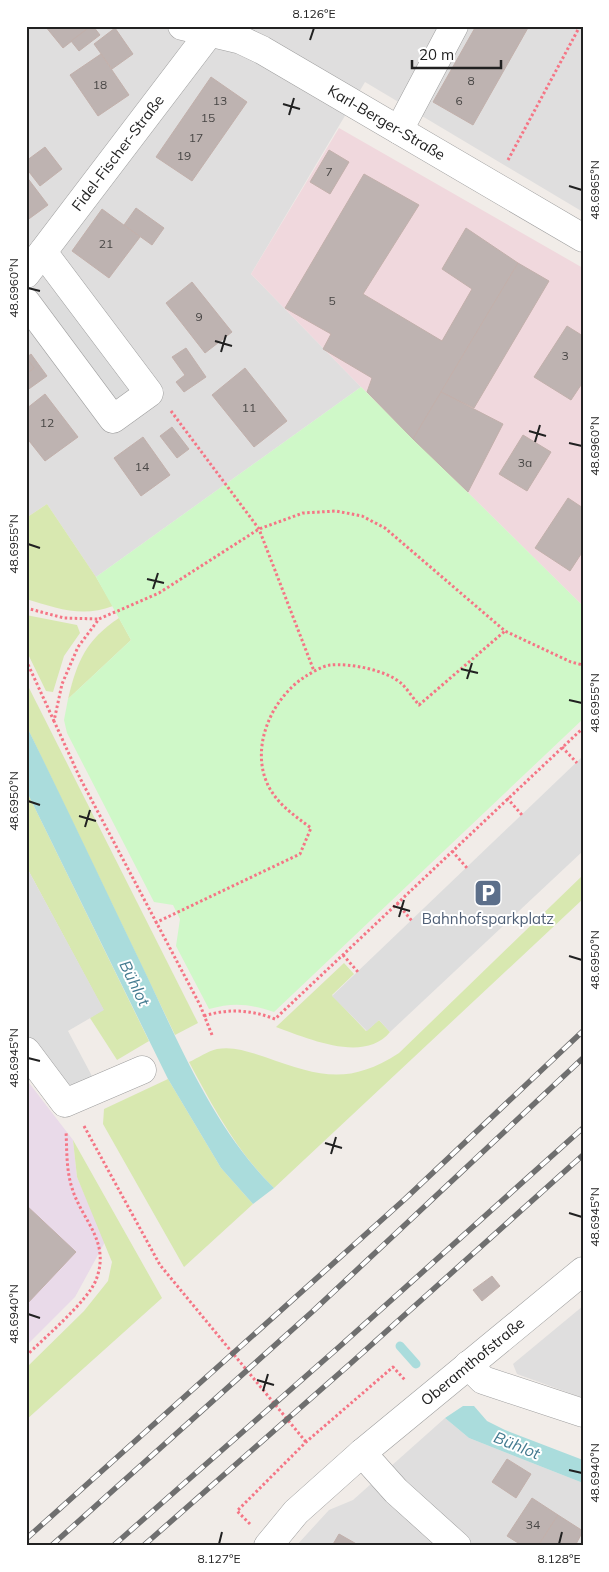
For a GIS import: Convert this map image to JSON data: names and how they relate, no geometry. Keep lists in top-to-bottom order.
{
  "streets": {
    "street": ["Karl-Berger-Straße", "Fidel-Fischer-Straße", "Oberamthofstraße"]
  },
  "crossings": [
    ["Karl-Berger-Straße", "Fidel-Fischer-Straße"]
  ],
  "water": ["Bühlot"],
  "places": {
    "parking": ["Bahnhofsparkplatz"]
  },
  "house_numbers": [
    "8",
    "18",
    "13",
    "6",
    "15",
    "17",
    "19",
    "7",
    "21",
    "5",
    "9",
    "3",
    "11",
    "12",
    "3a",
    "14",
    "34"
  ],
  "scale_bar": "20 m",
  "coordinates": [
    "8.126°E",
    "48.6965°N",
    "48.6960°N",
    "48.6955°N",
    "48.6950°N",
    "48.6945°N",
    "48.6940°N",
    "8.127°E",
    "8.128°E"
  ]
}
